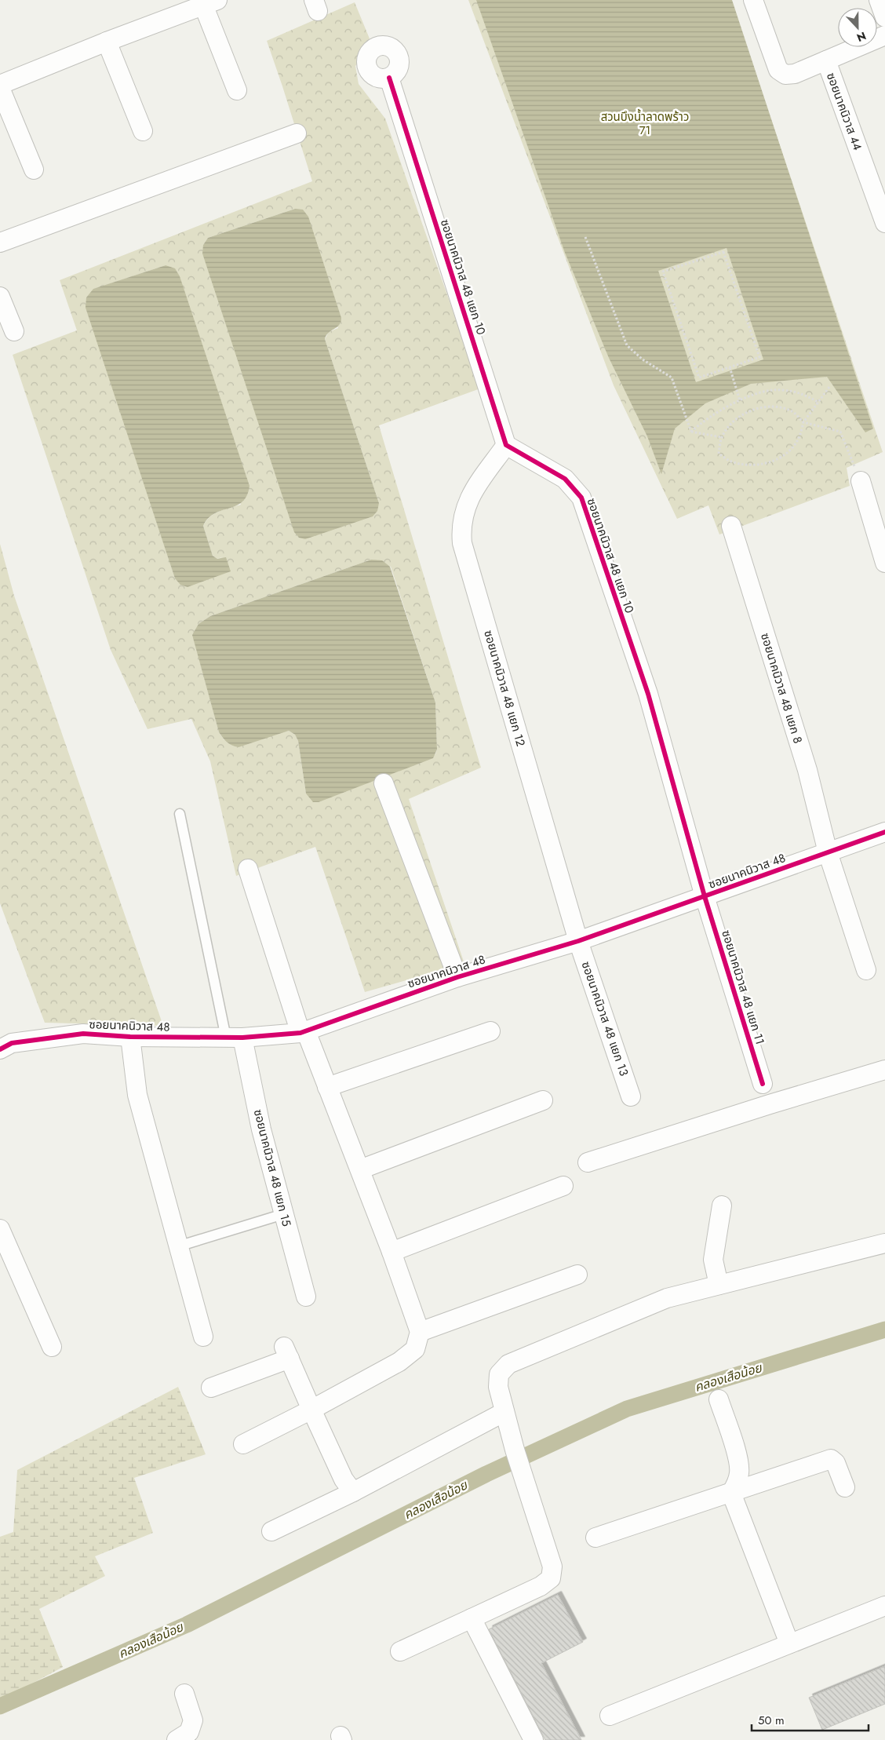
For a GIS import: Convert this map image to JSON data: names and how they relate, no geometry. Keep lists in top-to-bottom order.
{
  "streets": {
    "street": [
      "ซอยนาคนิวาส 44",
      "ซอยนาคนิวาส 48 แยก 10",
      "ซอยนาคนิวาส 48 แยก 12",
      "ซอยนาคนิวาส 48 แยก 8",
      "ซอยนาคนิวาส 48",
      "ซอยนาคนิวาส 48 แยก 11",
      "ซอยนาคนิวาส 48 แยก 13",
      "ซอยนาคนิวาส 48 แยก 15"
    ]
  },
  "crossings": [
    ["ซอยนาคนิวาส 48 แยก 10", "ซอยนาคนิวาส 48 แยก 12"],
    ["ซอยนาคนิวาส 48 แยก 10", "ซอยนาคนิวาส 48"],
    ["ซอยนาคนิวาส 48 แยก 10", "ซอยนาคนิวาส 48 แยก 11"],
    ["ซอยนาคนิวาส 48 แยก 12", "ซอยนาคนิวาส 48"],
    ["ซอยนาคนิวาส 48 แยก 12", "ซอยนาคนิวาส 48 แยก 13"],
    ["ซอยนาคนิวาส 48 แยก 8", "ซอยนาคนิวาส 48"],
    ["ซอยนาคนิวาส 48", "ซอยนาคนิวาส 48 แยก 11"],
    ["ซอยนาคนิวาส 48", "ซอยนาคนิวาส 48 แยก 13"],
    ["ซอยนาคนิวาส 48", "ซอยนาคนิวาส 48 แยก 15"]
  ],
  "water": ["คลองเสือน้อย"],
  "parks": ["สวนบึงน้ำลาดพร้าว 71"],
  "scale_bar": "50 m",
  "north": "bottom"
}
